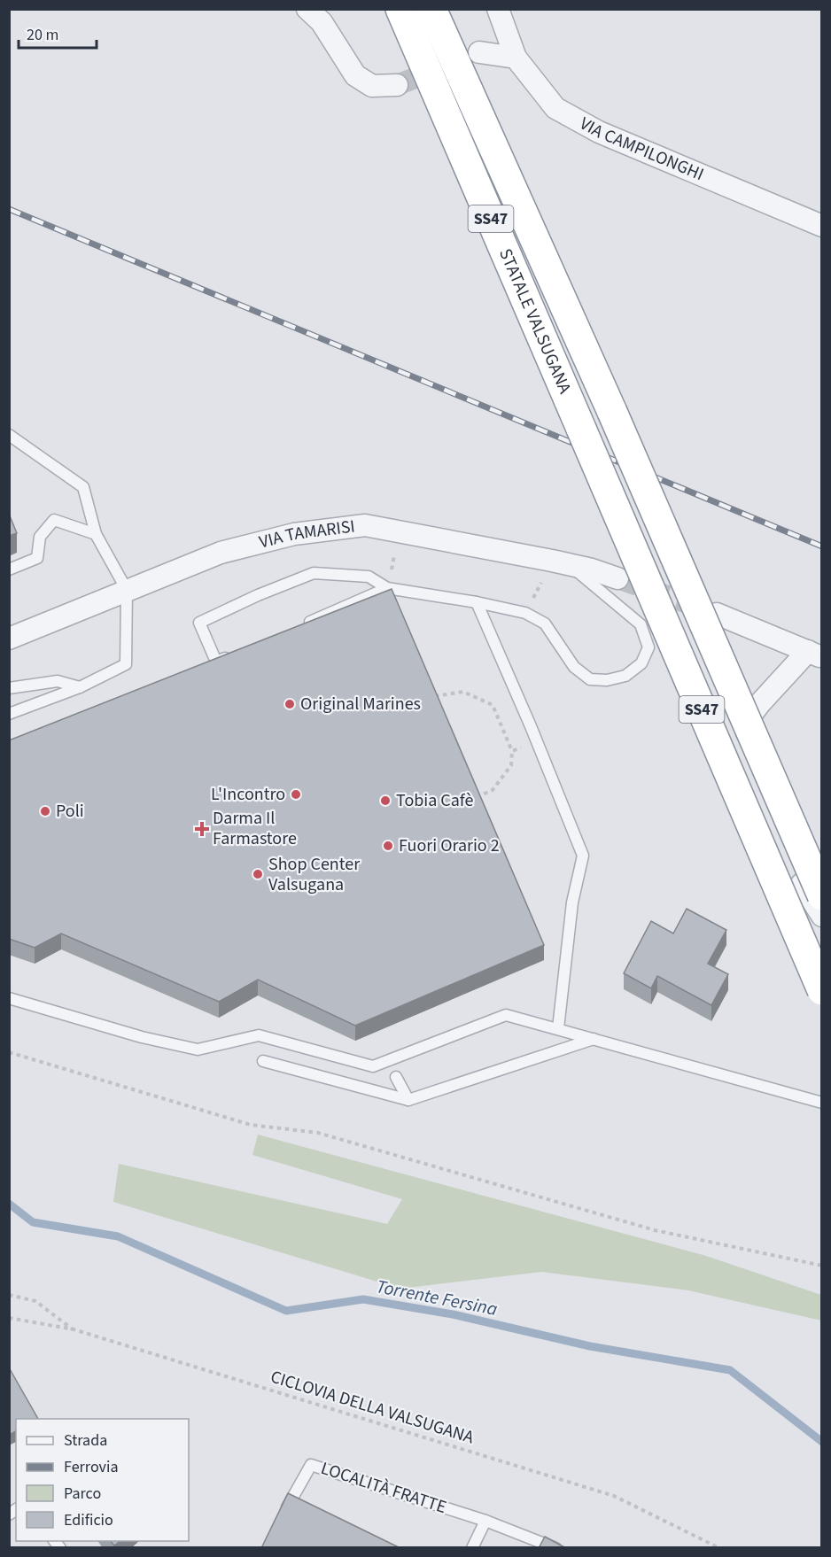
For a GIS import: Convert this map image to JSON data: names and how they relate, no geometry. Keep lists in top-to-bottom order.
{
  "streets": {
    "highway": ["SS47", "STATALE VALSUGANA"],
    "street": ["VIA CAMPILONGHI", "VIA TAMARISI"],
    "lane": ["LOCALITÀ FRATTE"],
    "path": ["CICLOVIA DELLA VALSUGANA"]
  },
  "water": ["Torrente Fersina"],
  "places": {
    "other": [
      "Original Marines",
      "L'Incontro",
      "Tobia Cafè",
      "Poli",
      "Fuori Orario 2",
      "Shop Center Valsugana"
    ],
    "health": ["Darma Il Farmastore"]
  },
  "legend": [
    "Strada",
    "Ferrovia",
    "Parco",
    "Edificio"
  ],
  "scale_bar": "20 m"
}
